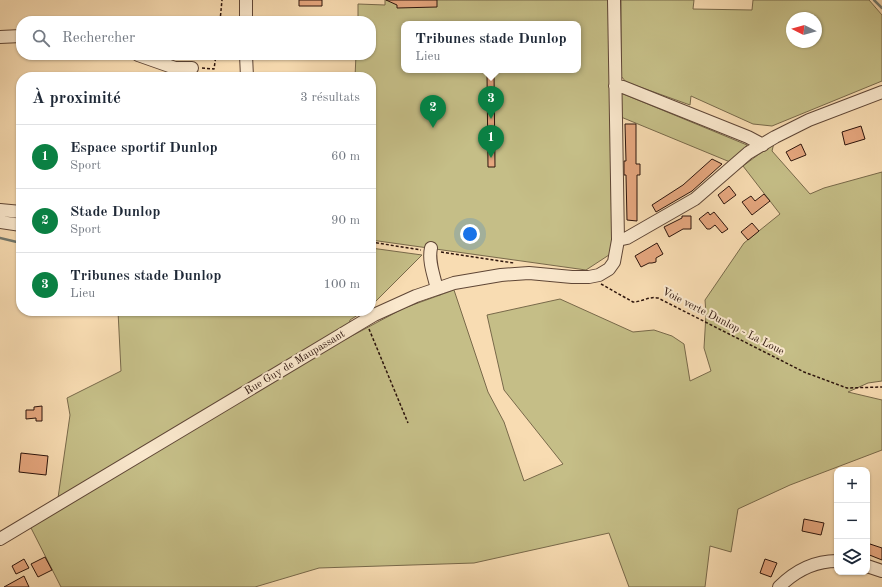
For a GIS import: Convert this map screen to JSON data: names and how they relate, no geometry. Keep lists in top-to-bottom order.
{
  "streets": {
    "street": ["Rue Guy de Maupassant"],
    "path": ["Voie verte Dunlop - La Loue"]
  },
  "crossings": [
    ["Voie verte Dunlop - La Loue", "Rue Guy de Maupassant"]
  ],
  "north": "left",
  "page": {
    "search": "Rechercher",
    "popup": ["Tribunes stade Dunlop", "Lieu"],
    "heading": ["À proximité", "3 résultats"],
    "pins": ["3", "2", "1"],
    "list": [
      {
        "mark": "1",
        "name": "Espace sportif Dunlop",
        "note": "Sport",
        "value": "60 m"
      },
      {
        "mark": "2",
        "name": "Stade Dunlop",
        "note": "Sport",
        "value": "90 m"
      },
      {
        "mark": "3",
        "name": "Tribunes stade Dunlop",
        "note": "Lieu",
        "value": "100 m"
      }
    ],
    "map_buttons": ["+", "−"]
  }
}
